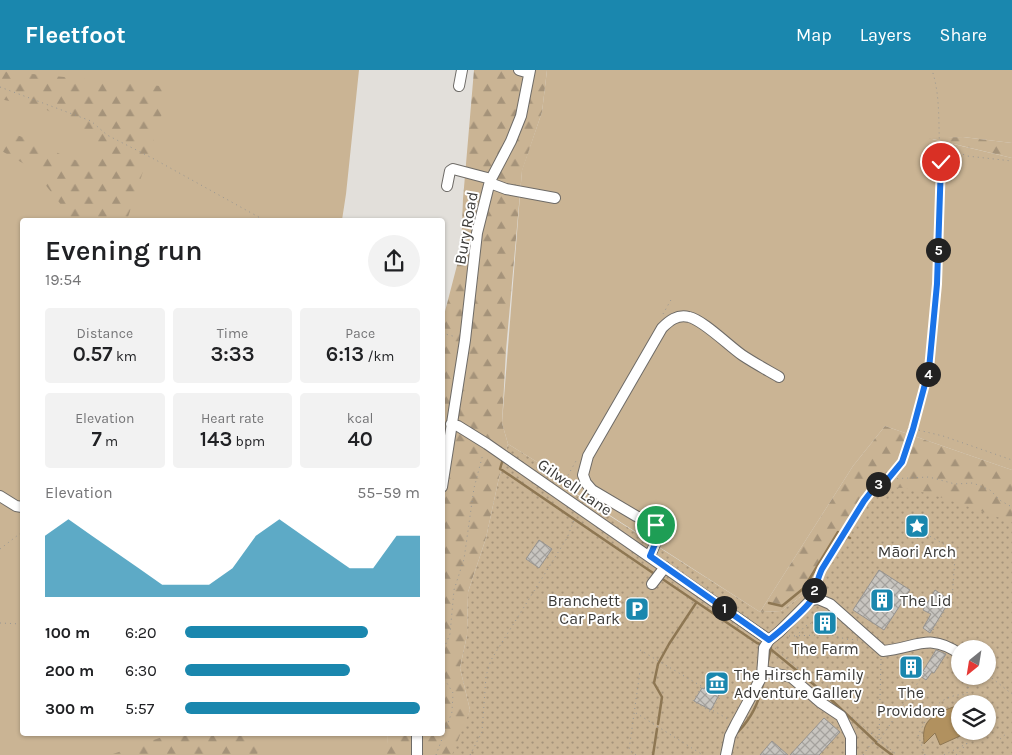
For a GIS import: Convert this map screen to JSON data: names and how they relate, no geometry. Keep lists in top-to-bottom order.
{
  "streets": {
    "street": ["Bury Road", "Gilwell Lane"]
  },
  "crossings": [
    ["Bury Road", "Gilwell Lane"]
  ],
  "places": {
    "place": ["Māori Arch"],
    "building": ["The Lid", "The Farm", "The Providore"],
    "parking": ["Branchett Car Park"],
    "museum": ["The Hirsch Family Adventure Gallery"]
  },
  "north": "bottom left",
  "page": {
    "header": "Fleetfoot",
    "nav": ["Map", "Layers", "Share"],
    "heading": ["Evening run", "19:54"],
    "pins": [
      "5",
      "4",
      "3",
      "2",
      "1"
    ],
    "stats": [
      ["Distance", "0.57 km"],
      ["Time", "3:33"],
      ["Pace", "6:13 /km"],
      ["Elevation", "7 m"],
      ["Heart rate", "143 bpm"],
      ["kcal", "40"]
    ],
    "chart": ["Elevation", "55–59 m"],
    "list": [
      {
        "name": "100 m",
        "note": "6:20"
      },
      {
        "name": "200 m",
        "note": "6:30"
      },
      {
        "name": "300 m",
        "note": "5:57"
      }
    ]
  }
}
